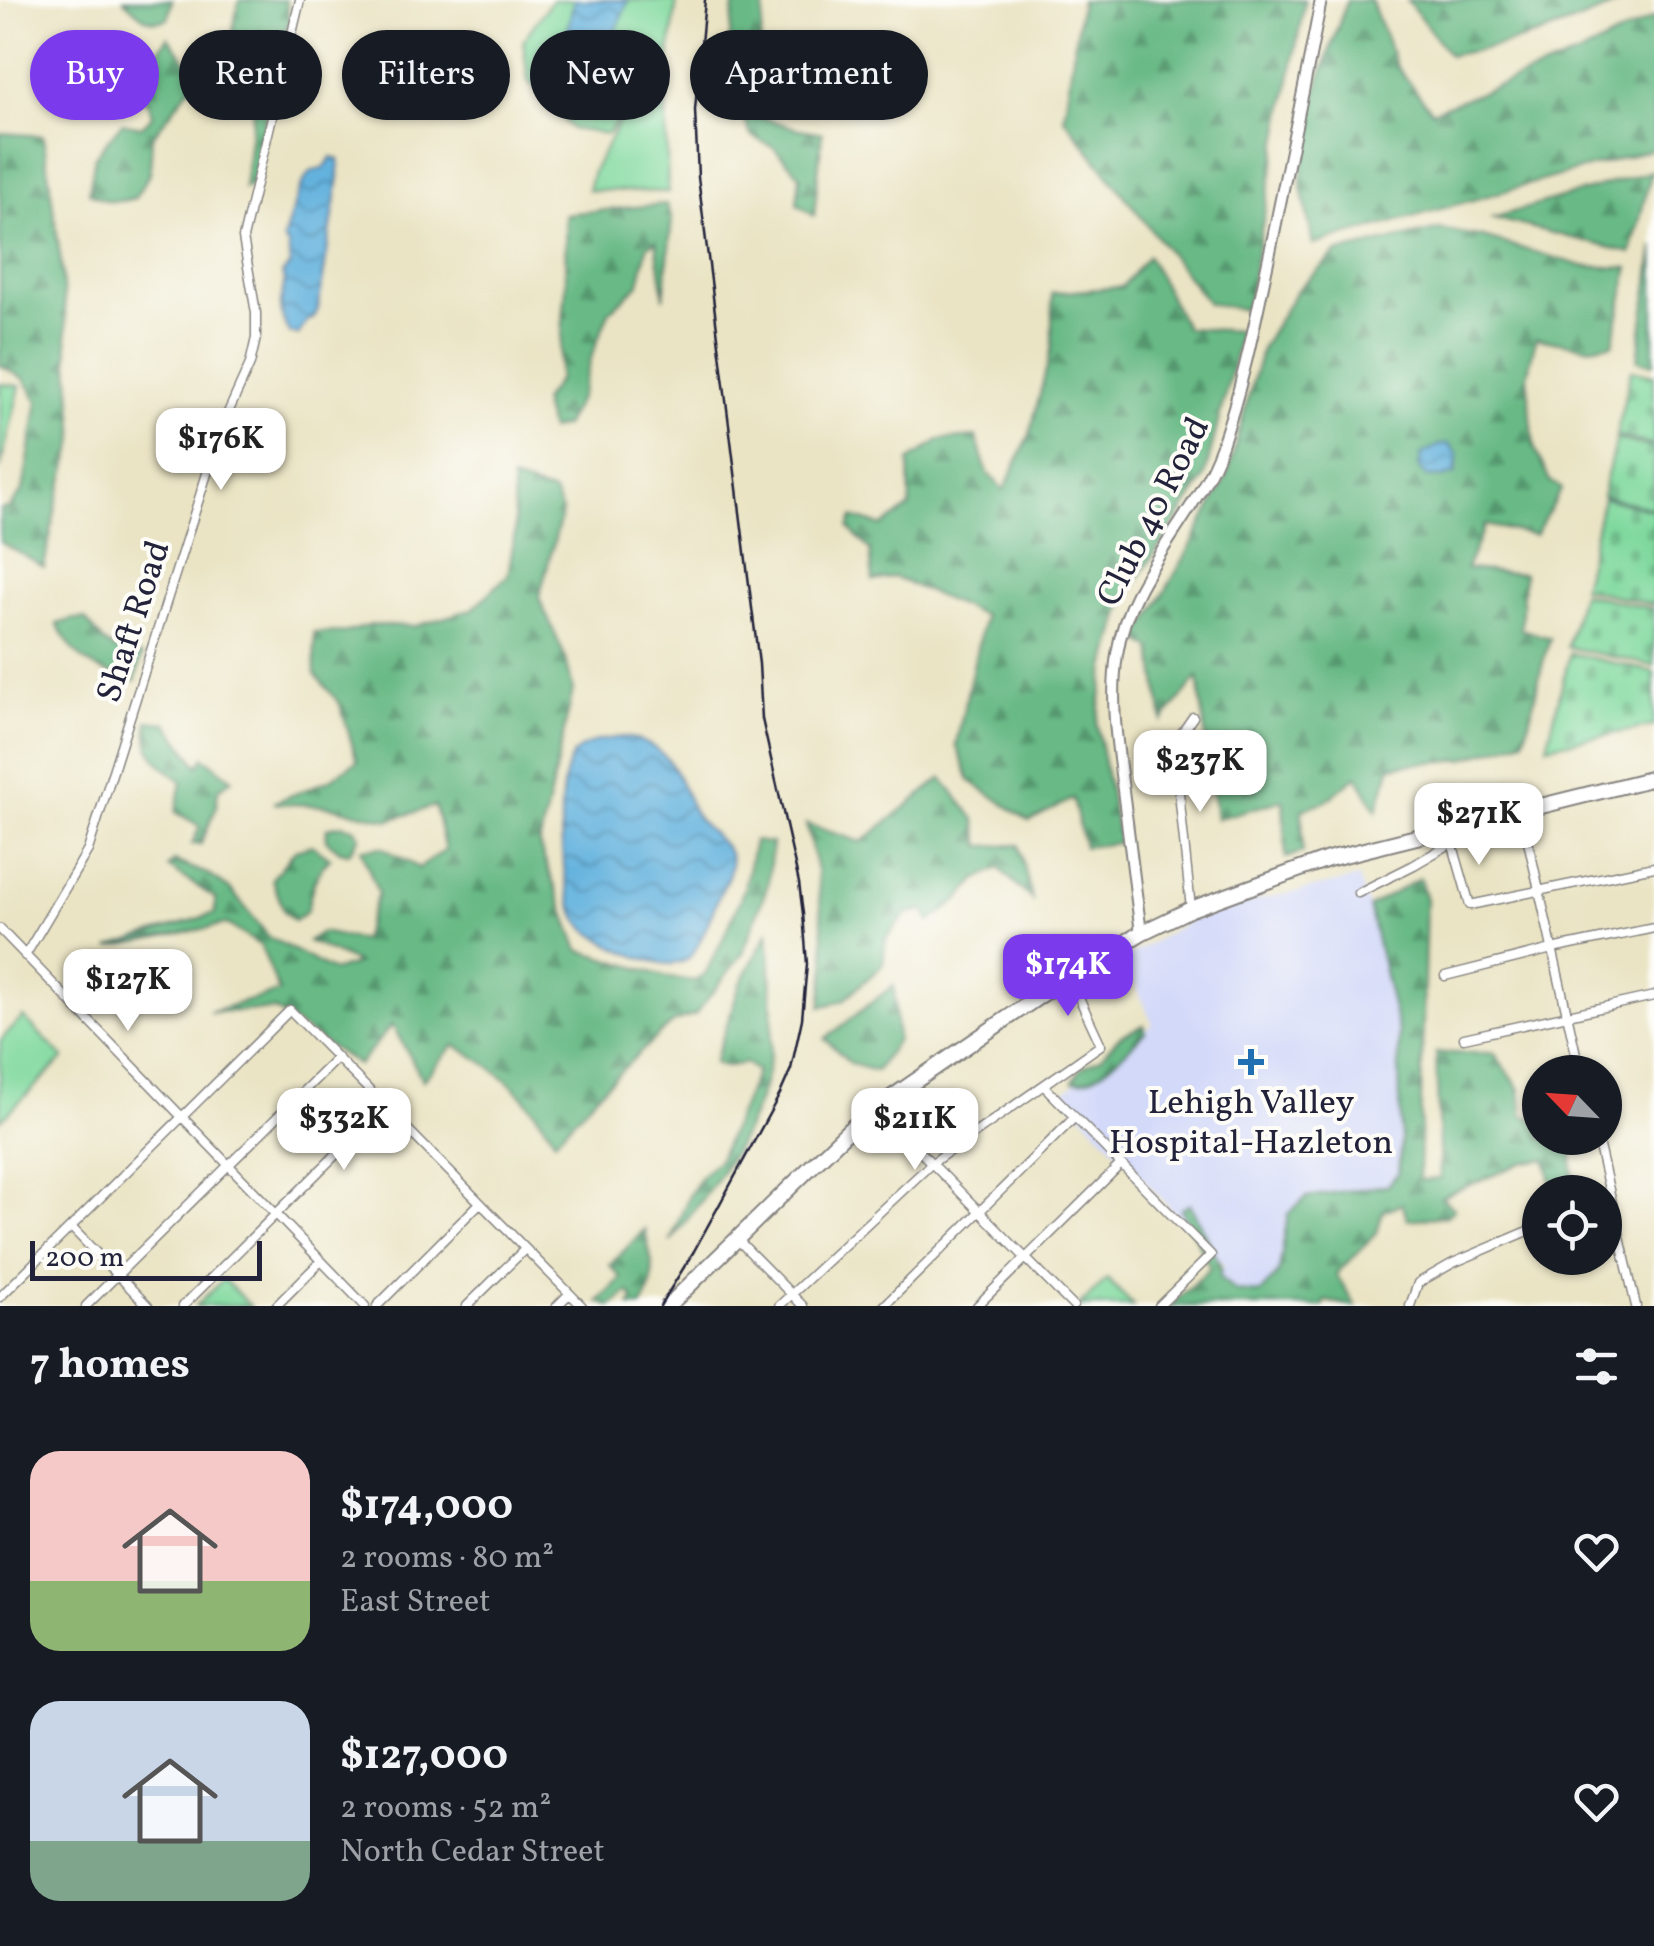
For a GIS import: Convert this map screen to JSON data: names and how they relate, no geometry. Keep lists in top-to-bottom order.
{
  "streets": {
    "street": ["Club 40 Road", "Shaft Road"]
  },
  "places": {
    "health": ["Lehigh Valley Hospital-Hazleton"]
  },
  "scale_bar": "200 m",
  "north": "top left",
  "page": {
    "chip": [
      "Buy",
      "Rent",
      "Filters",
      "New",
      "Apartment"
    ],
    "price": [
      "$176K",
      "$237K",
      "$271K",
      "$174K",
      "$127K",
      "$332K",
      "$211K"
    ],
    "scale": "200 m",
    "heading": "7 homes",
    "list": [
      {
        "name": "$174,000",
        "note": "2 rooms · 80 m² · East Street"
      },
      {
        "name": "$127,000",
        "note": "2 rooms · 52 m² · North Cedar Street"
      }
    ]
  }
}
